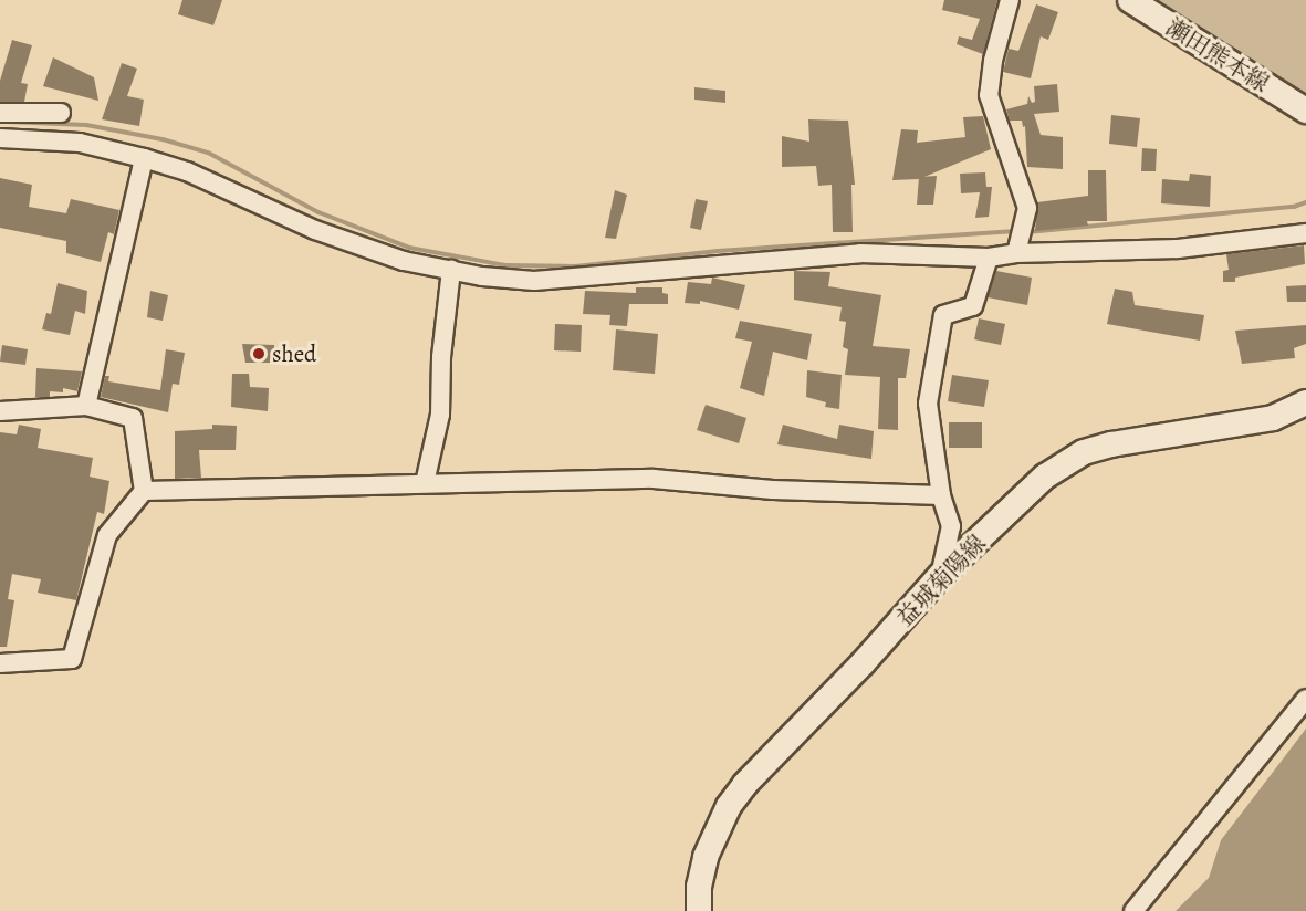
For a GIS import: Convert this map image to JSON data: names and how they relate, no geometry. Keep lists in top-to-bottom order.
{
  "streets": {
    "main road": ["瀬田熊本線", "益城菊陽線"]
  },
  "places": ["shed"]
}
